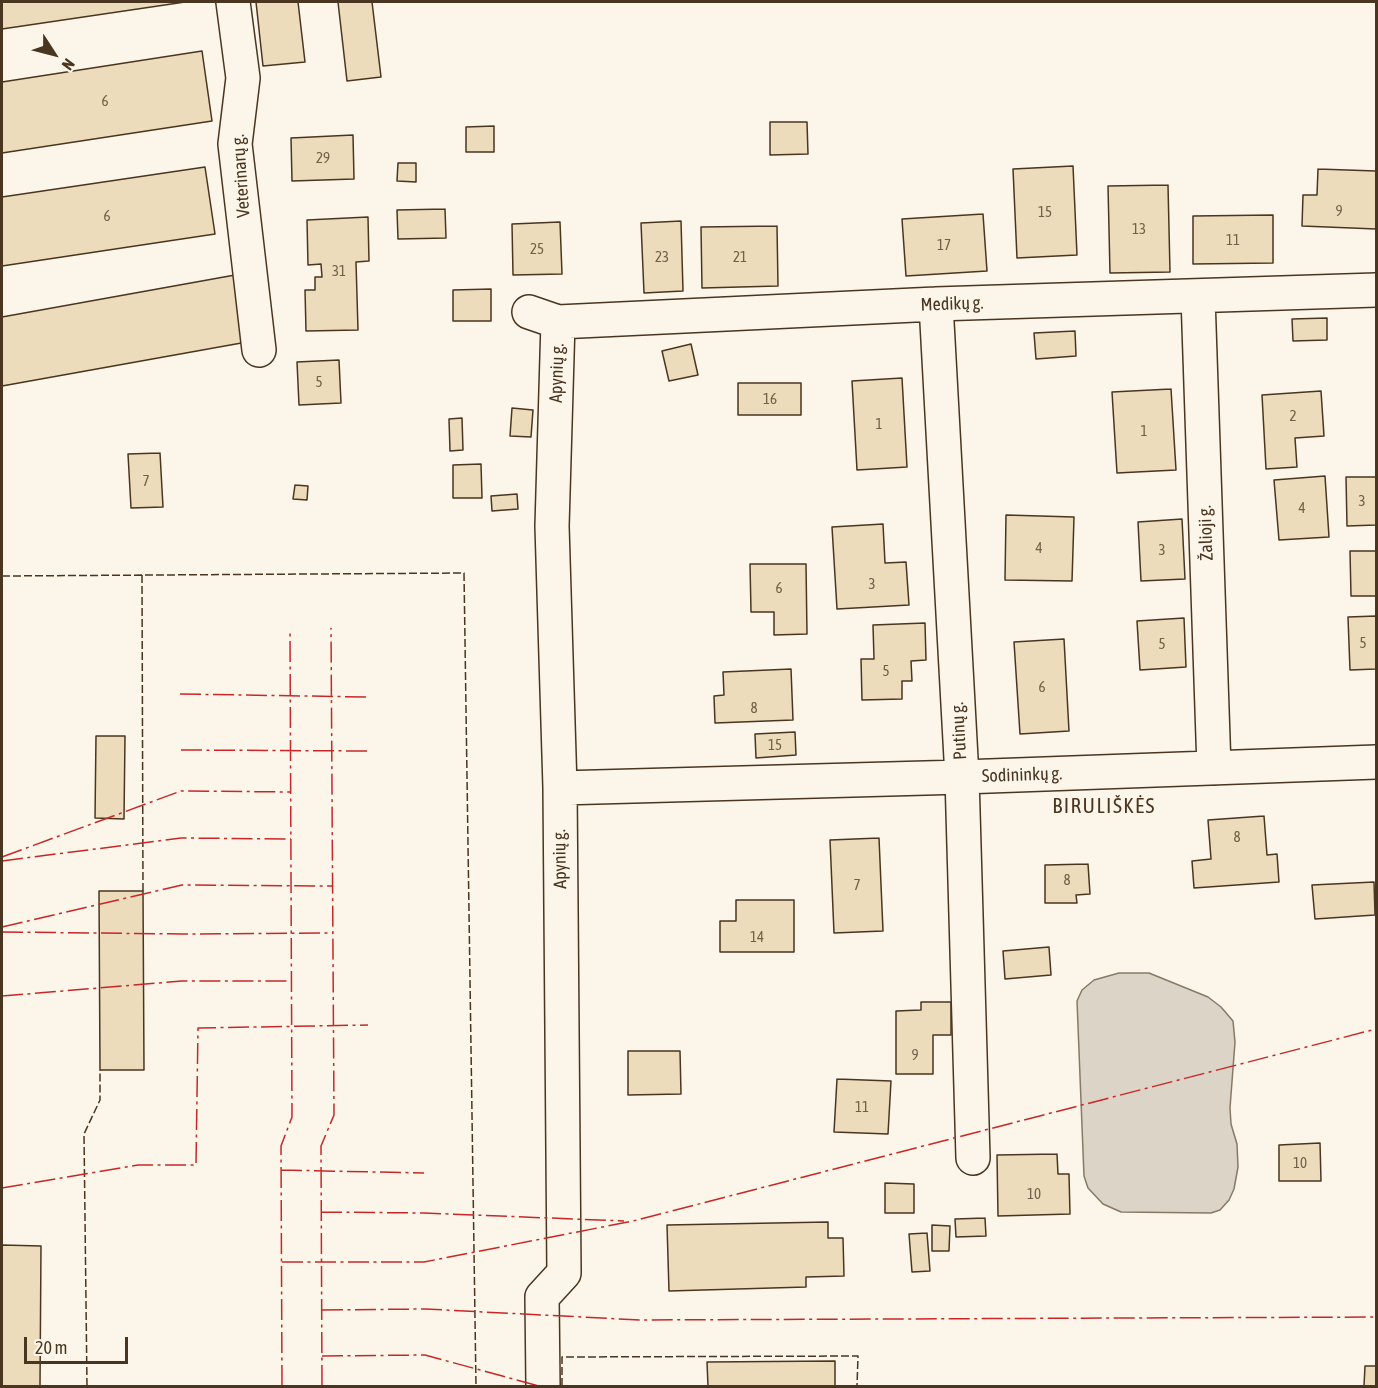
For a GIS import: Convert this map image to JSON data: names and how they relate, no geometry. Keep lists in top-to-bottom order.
{
  "streets": {
    "street": [
      "Veterinarų g.",
      "Medikų g.",
      "Apynių g.",
      "Žalioji g.",
      "Putinų g.",
      "Sodininkų g."
    ]
  },
  "crossings": [
    ["Medikų g.", "Apynių g."],
    ["Medikų g.", "Žalioji g."],
    ["Medikų g.", "Putinų g."],
    ["Apynių g.", "Sodininkų g."],
    ["Žalioji g.", "Sodininkų g."],
    ["Putinų g.", "Sodininkų g."]
  ],
  "districts": ["BIRULIŠKĖS"],
  "house_numbers": [
    "6",
    "29",
    "9",
    "15",
    "6",
    "13",
    "11",
    "17",
    "25",
    "23",
    "21",
    "31",
    "5",
    "16",
    "2",
    "1",
    "1",
    "7",
    "3",
    "4",
    "4",
    "3",
    "3",
    "6",
    "5",
    "5",
    "5",
    "6",
    "8",
    "15",
    "8",
    "8",
    "7",
    "14",
    "9",
    "11",
    "10",
    "10"
  ],
  "scale_bar": "20 m",
  "north": "bottom right"
}
